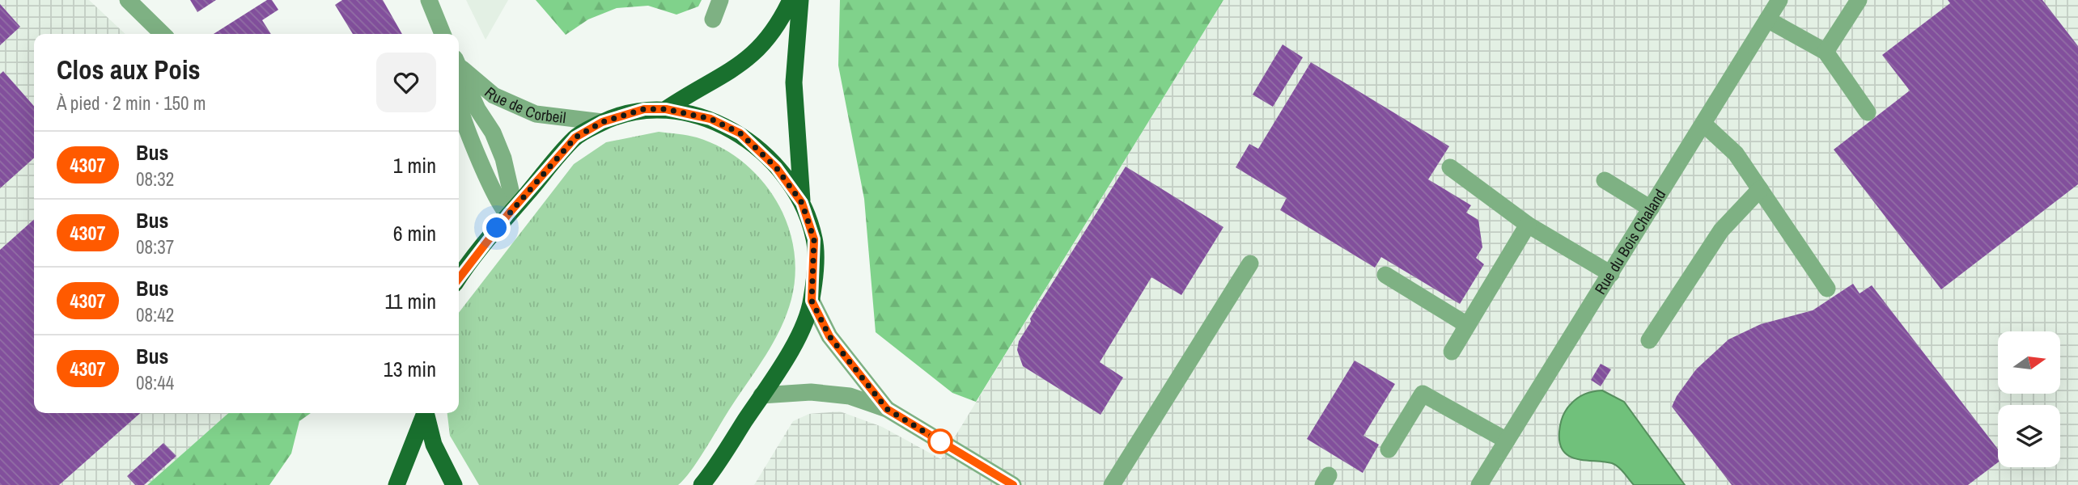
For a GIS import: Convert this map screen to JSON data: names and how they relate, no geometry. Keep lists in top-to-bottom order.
{
  "streets": {
    "street": ["Rue de Corbeil", "Rue du Bois Chaland"]
  },
  "lines": ["bus line 4307"],
  "north": "right",
  "page": {
    "heading": ["Clos aux Pois", "À pied · 2 min · 150 m"],
    "list": [
      {
        "mark": "4307",
        "name": "Bus",
        "note": "08:32",
        "value": "1 min"
      },
      {
        "mark": "4307",
        "name": "Bus",
        "note": "08:37",
        "value": "6 min"
      },
      {
        "mark": "4307",
        "name": "Bus",
        "note": "08:42",
        "value": "11 min"
      },
      {
        "mark": "4307",
        "name": "Bus",
        "note": "08:44",
        "value": "13 min"
      }
    ]
  }
}
